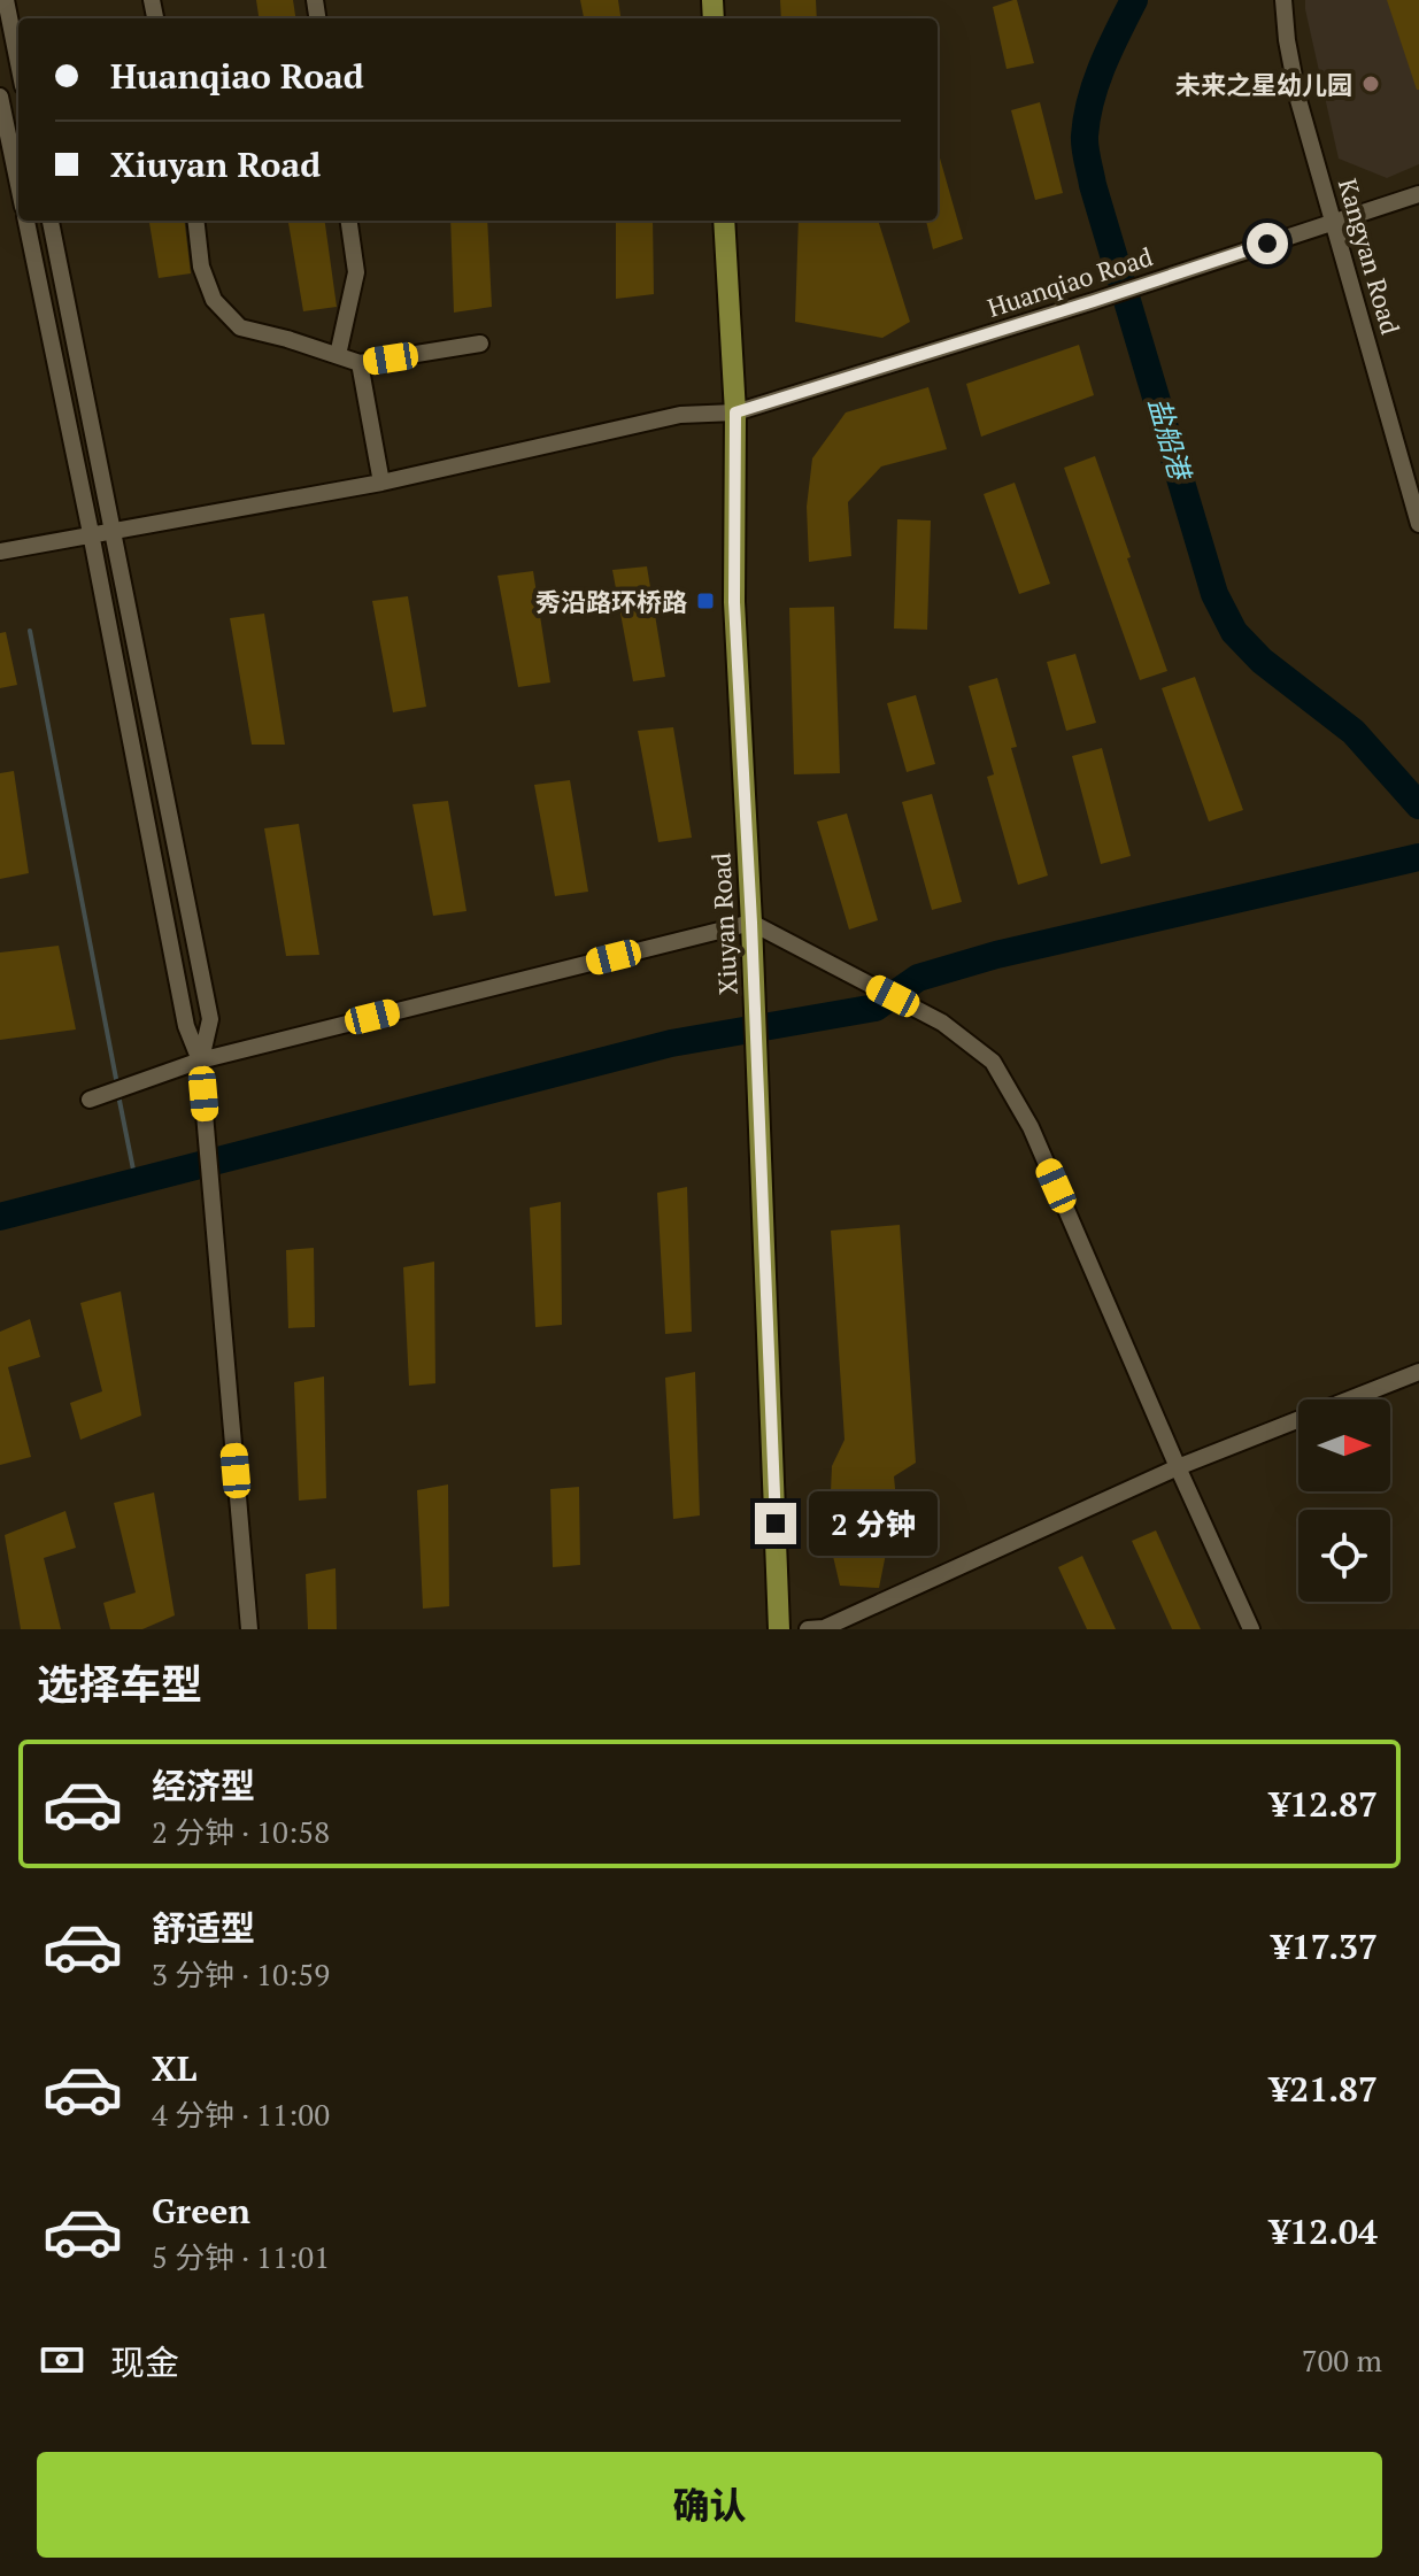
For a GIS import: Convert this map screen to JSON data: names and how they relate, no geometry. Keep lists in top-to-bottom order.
{
  "streets": {
    "main road": ["Xiuyan Road"],
    "street": ["Kangyan Road", "Huanqiao Road"]
  },
  "crossings": [
    ["Kangyan Road", "Huanqiao Road"],
    ["Huanqiao Road", "Xiuyan Road"]
  ],
  "water": ["盐船港"],
  "places": {
    "other": ["未来之星幼儿园"],
    "transit": ["秀沿路环桥路"]
  },
  "north": "right",
  "page": {
    "banner": ["Huanqiao Road", "Xiuyan Road"],
    "bubble": "2 分钟",
    "heading": "选择车型",
    "list": [
      {
        "name": "经济型",
        "note": "2 分钟 · 10:58",
        "value": "¥12.87"
      },
      {
        "name": "舒适型",
        "note": "3 分钟 · 10:59",
        "value": "¥17.37"
      },
      {
        "name": "XL",
        "note": "4 分钟 · 11:00",
        "value": "¥21.87"
      },
      {
        "name": "Green",
        "note": "5 分钟 · 11:01",
        "value": "¥12.04"
      }
    ],
    "pay": ["现金", "700 m"],
    "buttons": "确认"
  }
}
